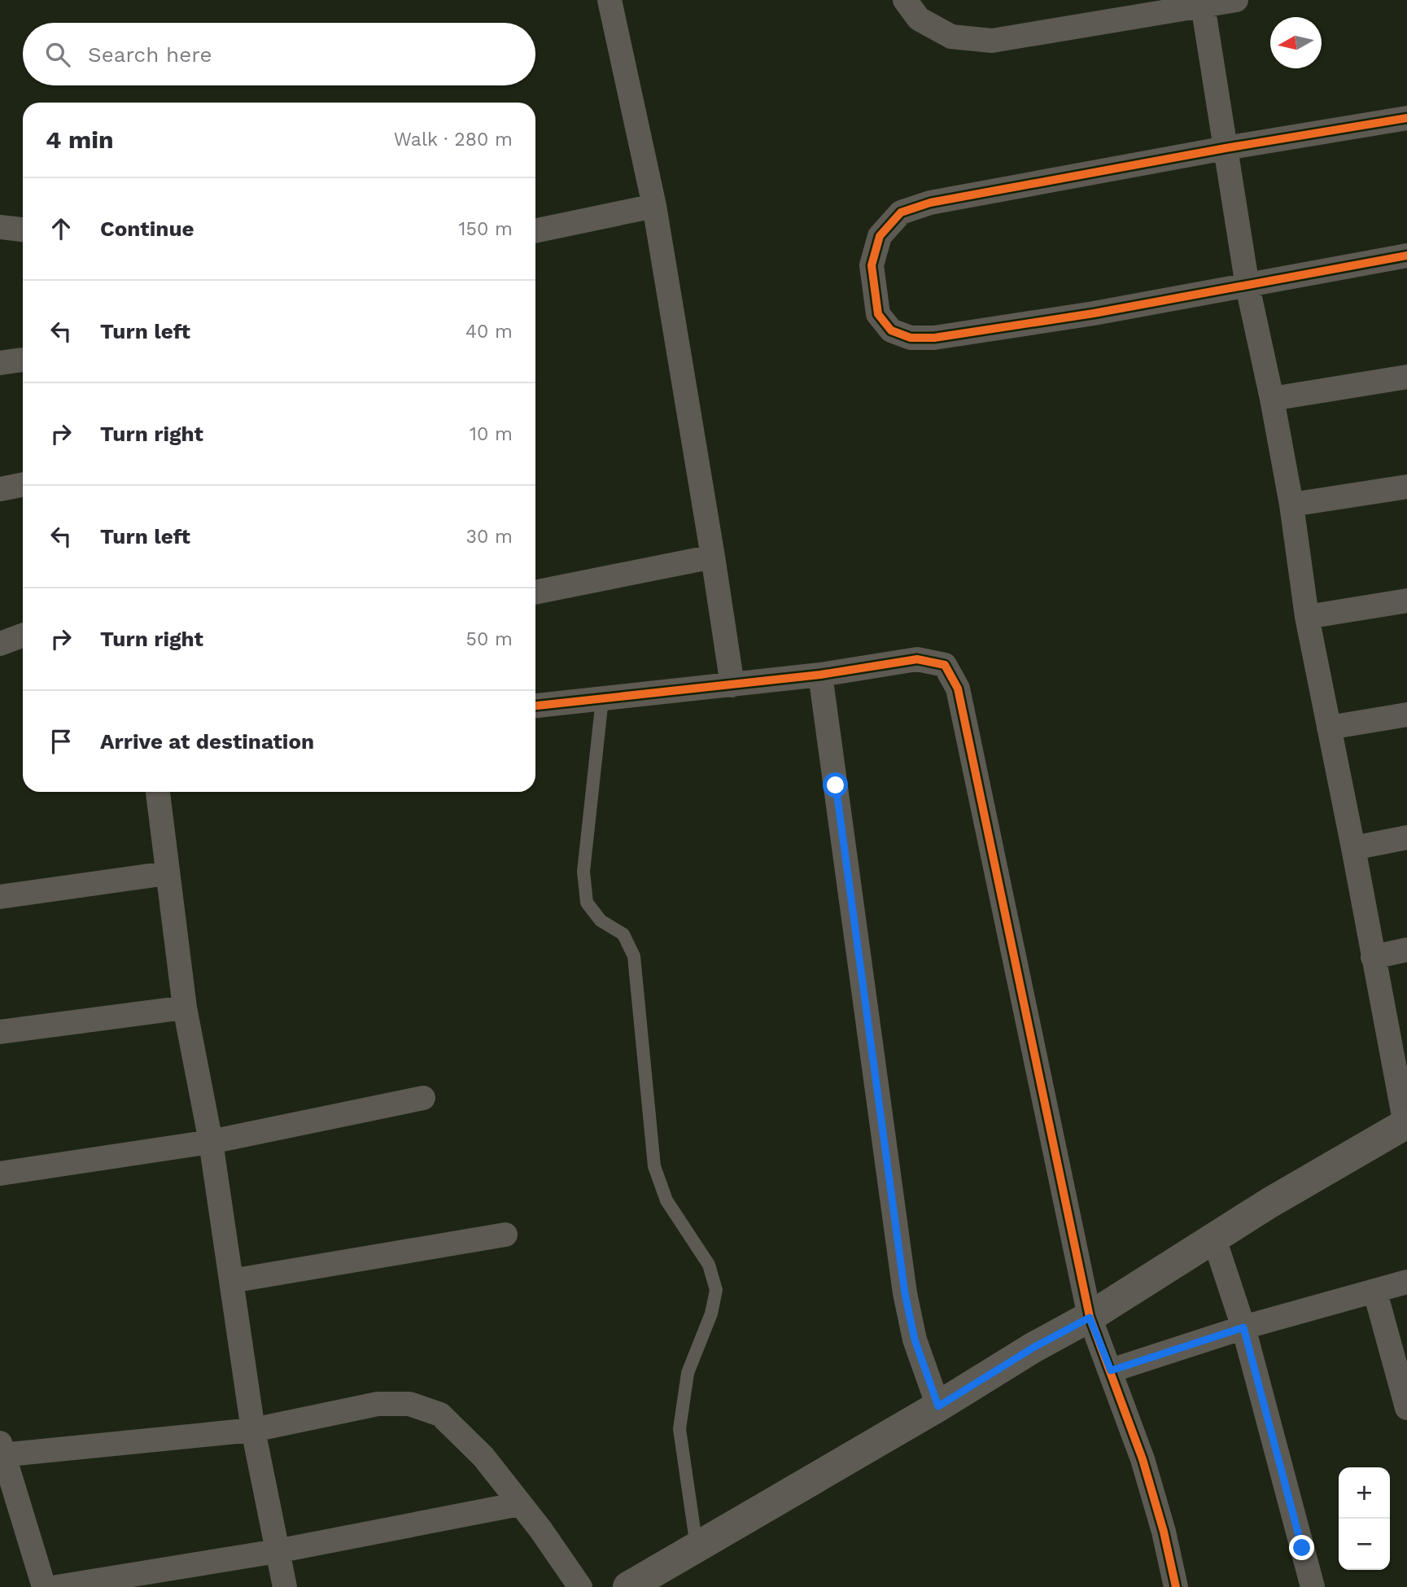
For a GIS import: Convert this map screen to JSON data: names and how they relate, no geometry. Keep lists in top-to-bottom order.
{
  "north": "left",
  "page": {
    "search": "Search here",
    "heading": ["4 min", "Walk · 280 m"],
    "list": [
      ["Continue", "150 m"],
      ["Turn left", "40 m"],
      ["Turn right", "10 m"],
      ["Turn left", "30 m"],
      ["Turn right", "50 m"],
      "Arrive at destination"
    ],
    "map_buttons": ["+", "−"]
  }
}
